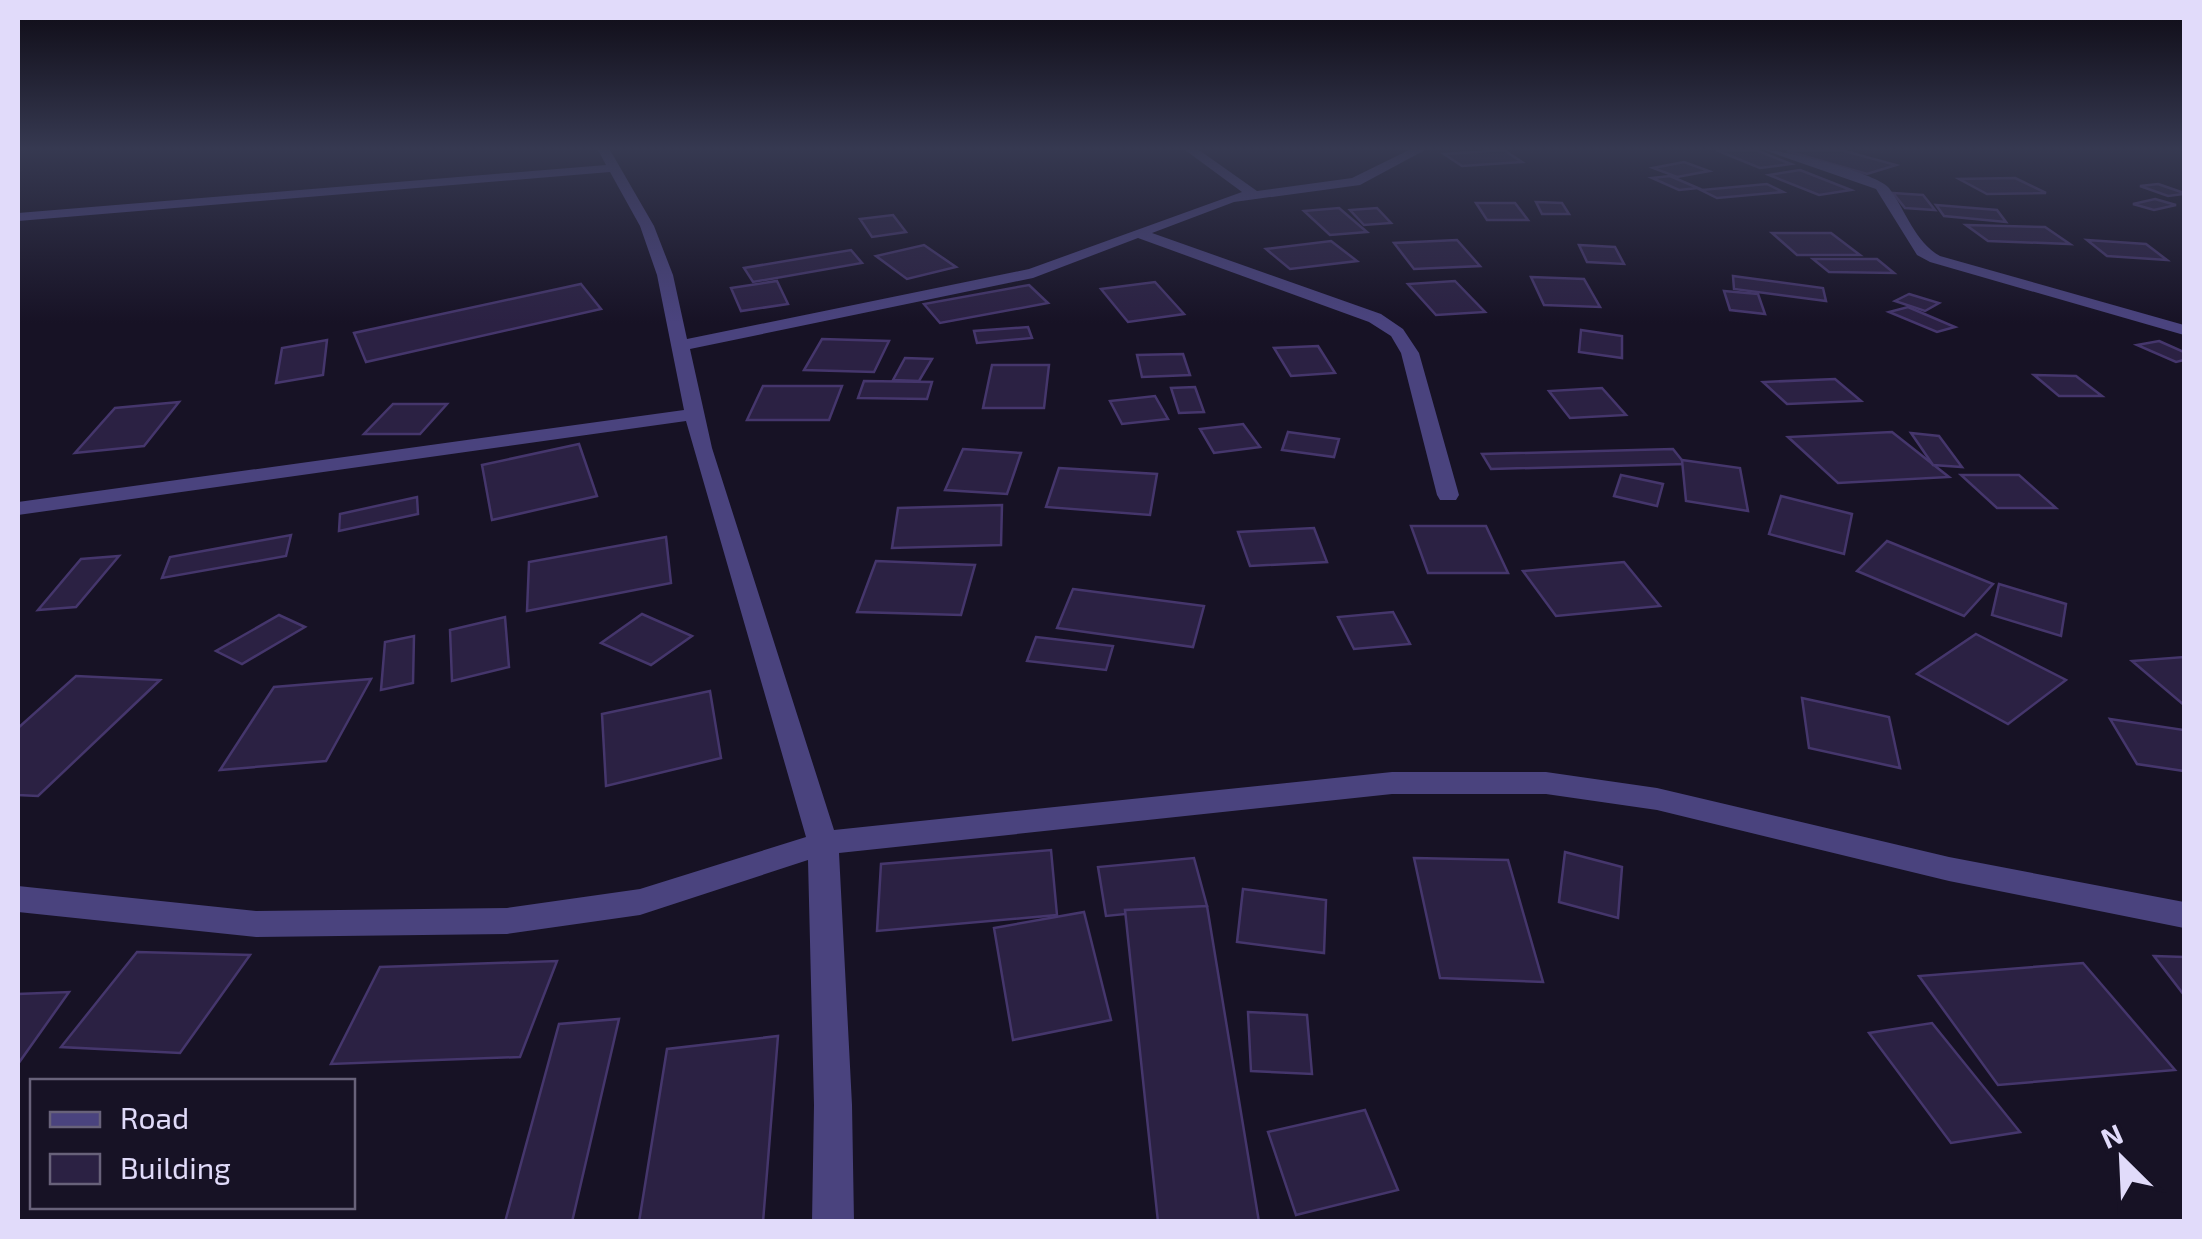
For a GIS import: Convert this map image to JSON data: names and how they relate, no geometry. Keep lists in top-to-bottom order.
{
  "legend": ["Road", "Building"],
  "north": "top left"
}
